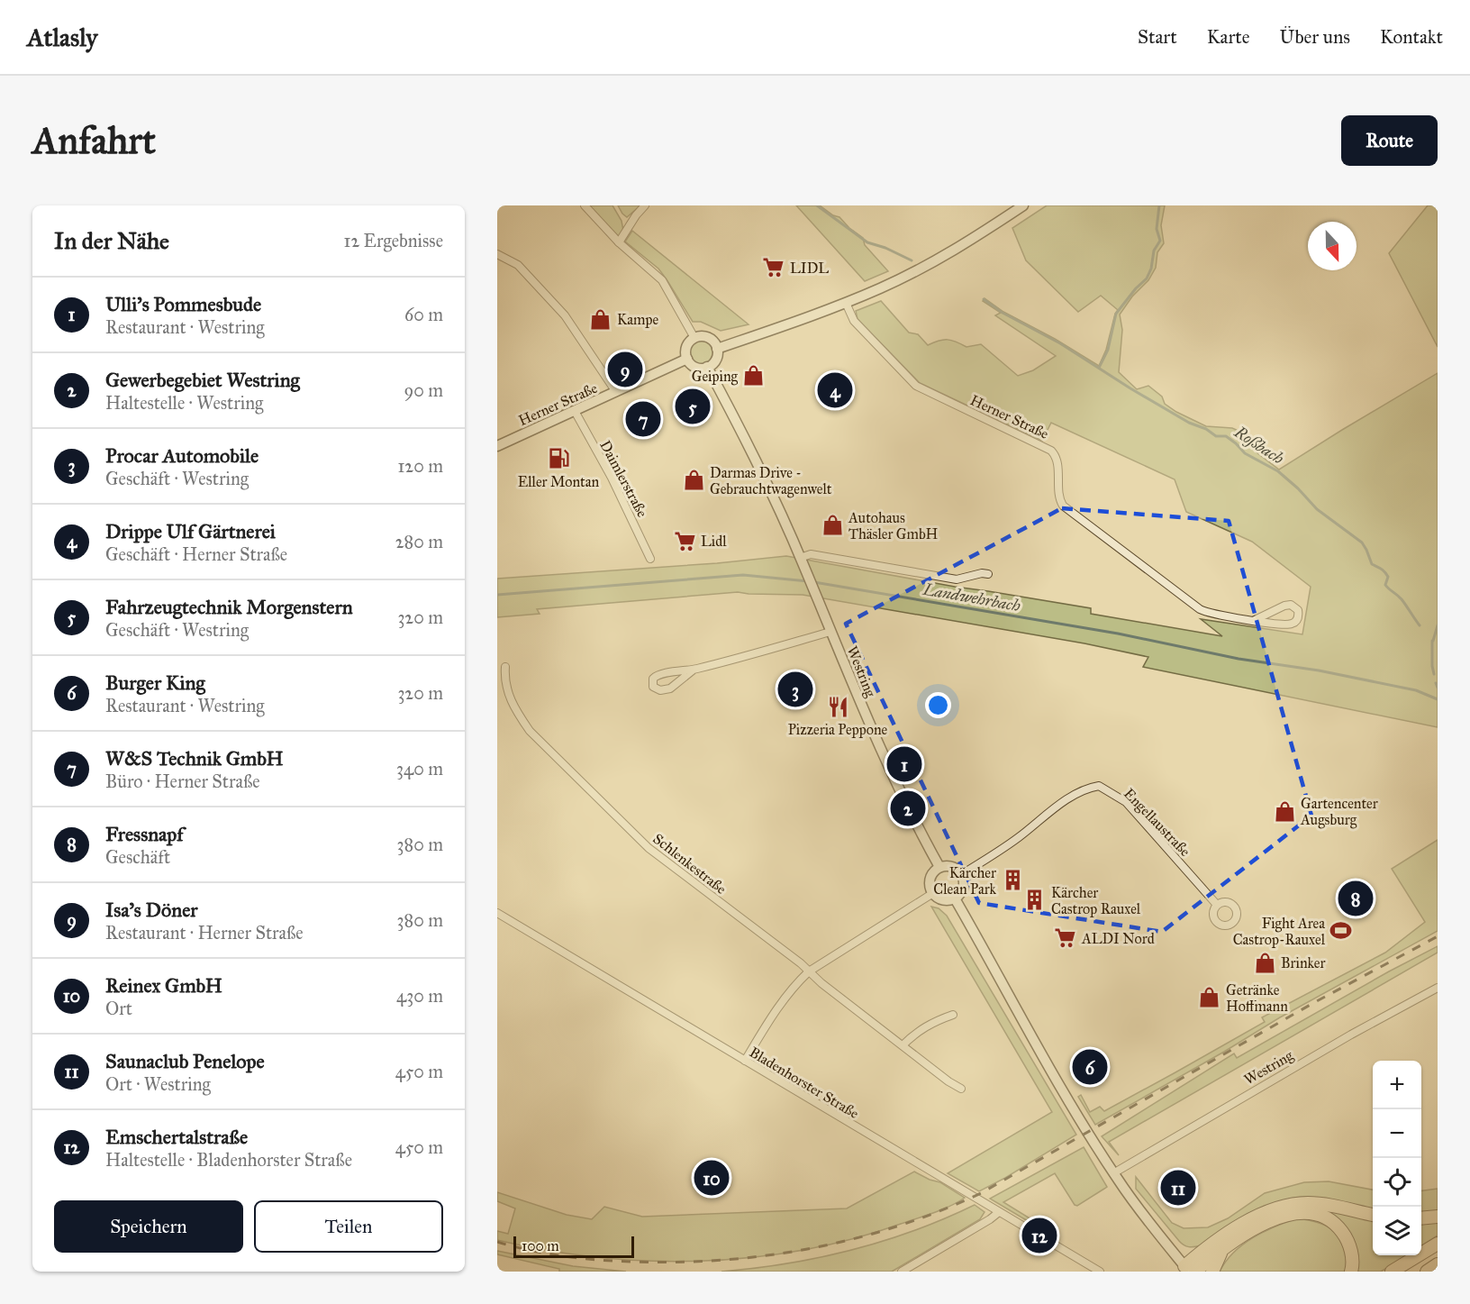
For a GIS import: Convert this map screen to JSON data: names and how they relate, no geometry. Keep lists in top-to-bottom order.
{
  "streets": {
    "main road": ["Herner Straße", "Westring"],
    "street": [
      "Daimlerstraße",
      "Engellaustraße",
      "Schlenkestraße",
      "Bladenhorster Straße"
    ]
  },
  "crossings": [
    ["Herner Straße", "Daimlerstraße"],
    ["Herner Straße", "Westring"],
    ["Westring", "Engellaustraße"]
  ],
  "water": ["Roßbach", "Landwehrbach"],
  "places": {
    "supermarket": ["LIDL", "Lidl", "ALDI Nord"],
    "shop": [
      "Kampe",
      "Geiping",
      "Darmas Drive - Gebrauchtwagenwelt",
      "Autohaus Thäsler GmbH",
      "Gartencenter Augsburg",
      "Brinker",
      "Getränke Hoffmann"
    ],
    "fuel station": ["Eller Montan"],
    "restaurant": ["Pizzeria Peppone"],
    "building": ["Kärcher Clean Park", "Kärcher Castrop Rauxel"],
    "sports": ["Fight Area Castrop-Rauxel"]
  },
  "scale_bar": "100 m",
  "north": "bottom",
  "page": {
    "header": "Atlasly",
    "nav": [
      "Start",
      "Karte",
      "Über uns",
      "Kontakt"
    ],
    "buttons": [
      "Route",
      ["Speichern", "Teilen"]
    ],
    "title": "Anfahrt",
    "heading": ["In der Nähe", "12 Ergebnisse"],
    "list": [
      {
        "mark": "1",
        "name": "Ulli’s Pommesbude",
        "note": "Restaurant · Westring",
        "value": "60 m"
      },
      {
        "mark": "2",
        "name": "Gewerbegebiet Westring",
        "note": "Haltestelle · Westring",
        "value": "90 m"
      },
      {
        "mark": "3",
        "name": "Procar Automobile",
        "note": "Geschäft · Westring",
        "value": "120 m"
      },
      {
        "mark": "4",
        "name": "Drippe Ulf Gärtnerei",
        "note": "Geschäft · Herner Straße",
        "value": "280 m"
      },
      {
        "mark": "5",
        "name": "Fahrzeugtechnik Morgenstern",
        "note": "Geschäft · Westring",
        "value": "320 m"
      },
      {
        "mark": "6",
        "name": "Burger King",
        "note": "Restaurant · Westring",
        "value": "320 m"
      },
      {
        "mark": "7",
        "name": "W&S Technik GmbH",
        "note": "Büro · Herner Straße",
        "value": "340 m"
      },
      {
        "mark": "8",
        "name": "Fressnapf",
        "note": "Geschäft",
        "value": "380 m"
      },
      {
        "mark": "9",
        "name": "Isa’s Döner",
        "note": "Restaurant · Herner Straße",
        "value": "380 m"
      },
      {
        "mark": "10",
        "name": "Reinex GmbH",
        "note": "Ort",
        "value": "430 m"
      },
      {
        "mark": "11",
        "name": "Saunaclub Penelope",
        "note": "Ort · Westring",
        "value": "450 m"
      },
      {
        "mark": "12",
        "name": "Emschertalstraße",
        "note": "Haltestelle · Bladenhorster Straße",
        "value": "450 m"
      }
    ],
    "pins": [
      "9",
      "4",
      "5",
      "7",
      "3",
      "1",
      "2",
      "8",
      "6",
      "10",
      "11",
      "12"
    ],
    "map_buttons": ["+", "−"],
    "scale": "100 m"
  }
}
